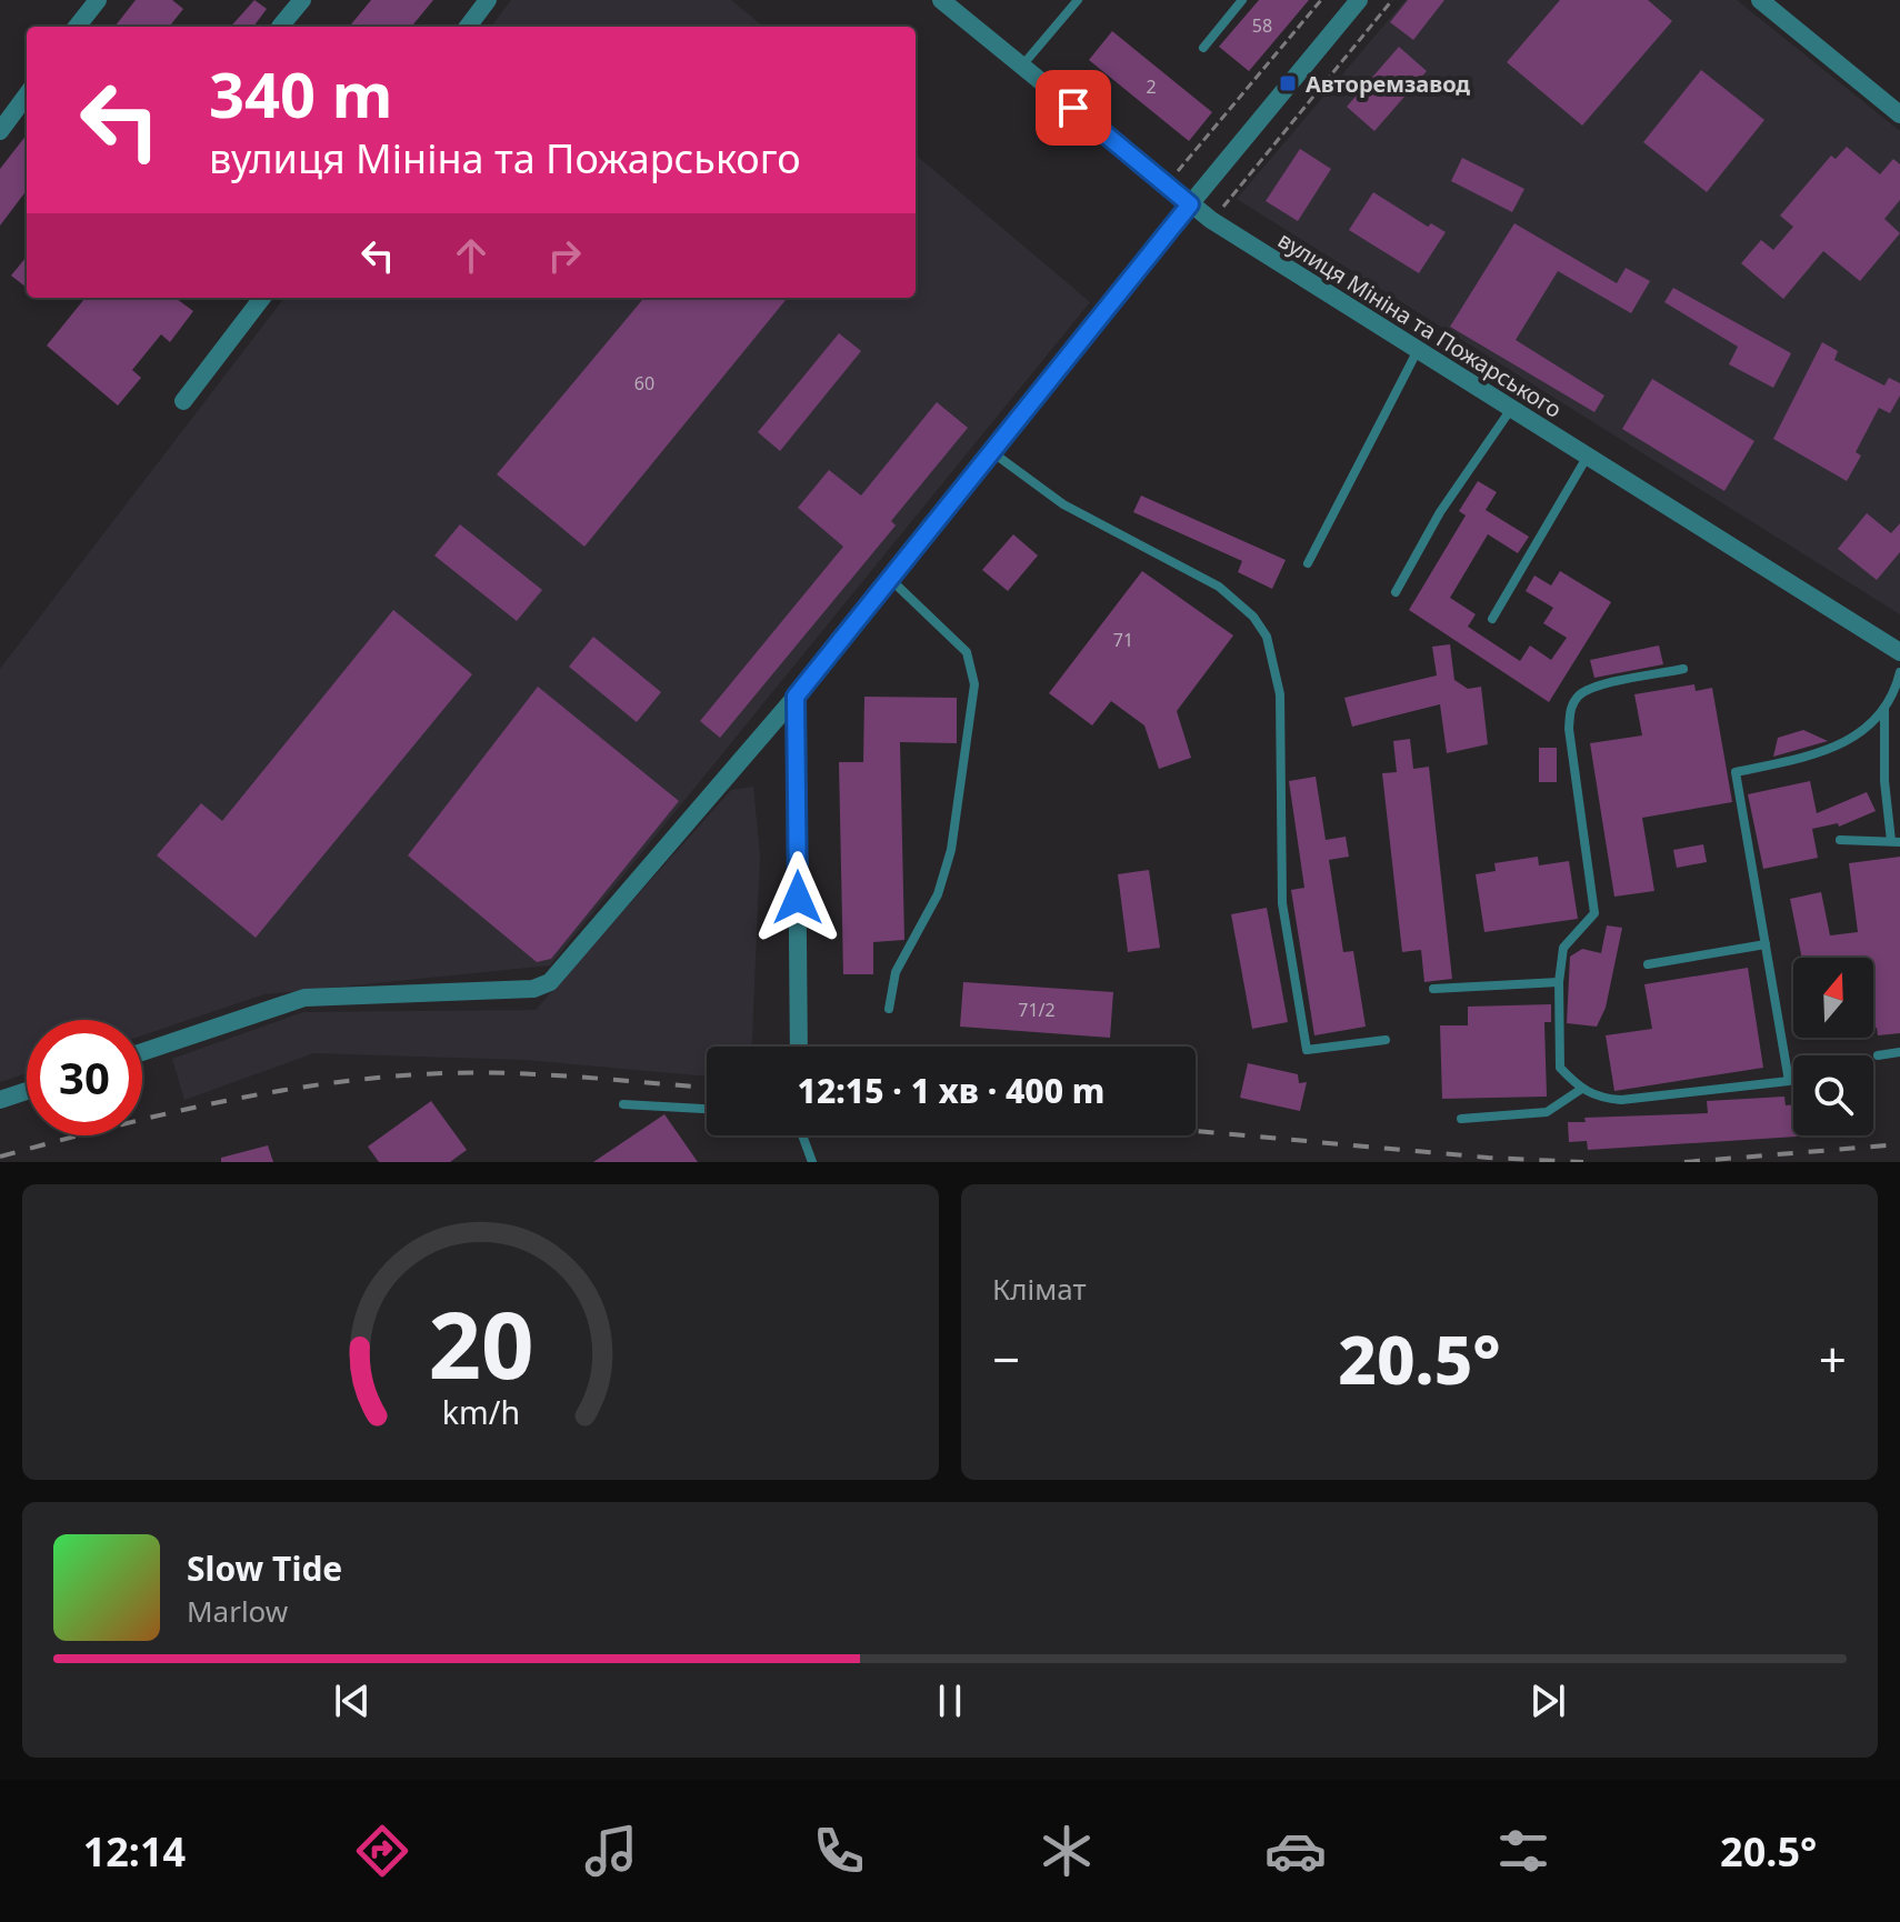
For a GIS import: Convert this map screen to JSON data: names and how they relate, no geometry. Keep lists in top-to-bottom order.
{
  "streets": {
    "street": ["вулиця Мініна та Пожарського"]
  },
  "places": {
    "transit": ["Авторемзавод"]
  },
  "house_numbers": [
    "58",
    "2",
    "60",
    "71",
    "71/2"
  ],
  "north": "top",
  "page": {
    "turn": ["340 m", "вулиця Мініна та Пожарського"],
    "limit": "30",
    "trip": "12:15 · 1 хв · 400 m",
    "tile": "Клімат",
    "heat": ["−", "20.5°", "+"],
    "song": ["Slow Tide", "Marlow"],
    "tabs": ["12:14", "20.5°"],
    "gauge": ["20", "km/h"]
  }
}
